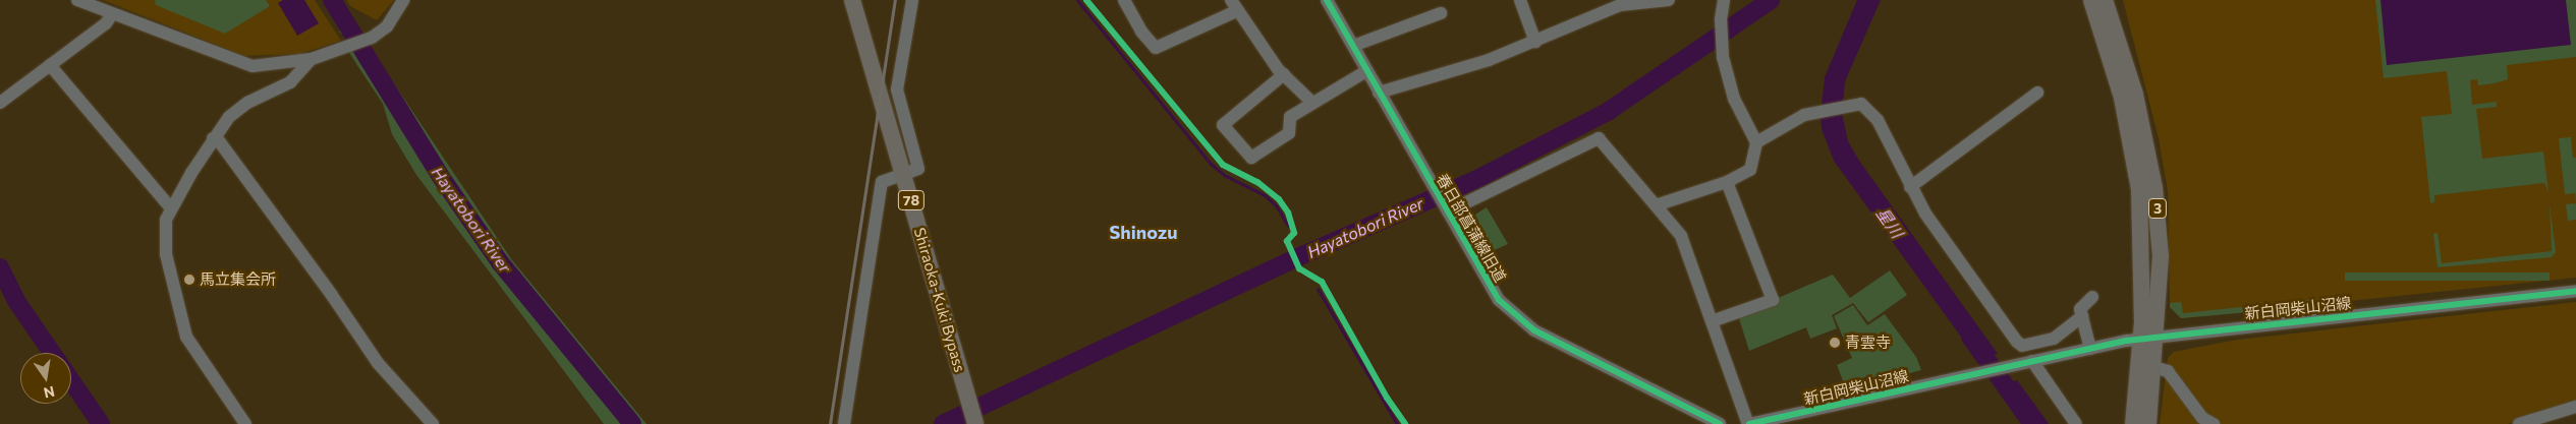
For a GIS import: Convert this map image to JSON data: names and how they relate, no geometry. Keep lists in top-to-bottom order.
{
  "streets": {
    "main road": ["78", "3", "Shiraoka-Kuki Bypass"],
    "street": ["春日部菖蒲線旧道", "新白岡柴山沼線"]
  },
  "crossings": [
    ["3", "新白岡柴山沼線"]
  ],
  "districts": ["Shinozu"],
  "water": ["Hayatobori River", "星川"],
  "places": ["馬立集会所", "青雲寺"],
  "north": "bottom"
}
